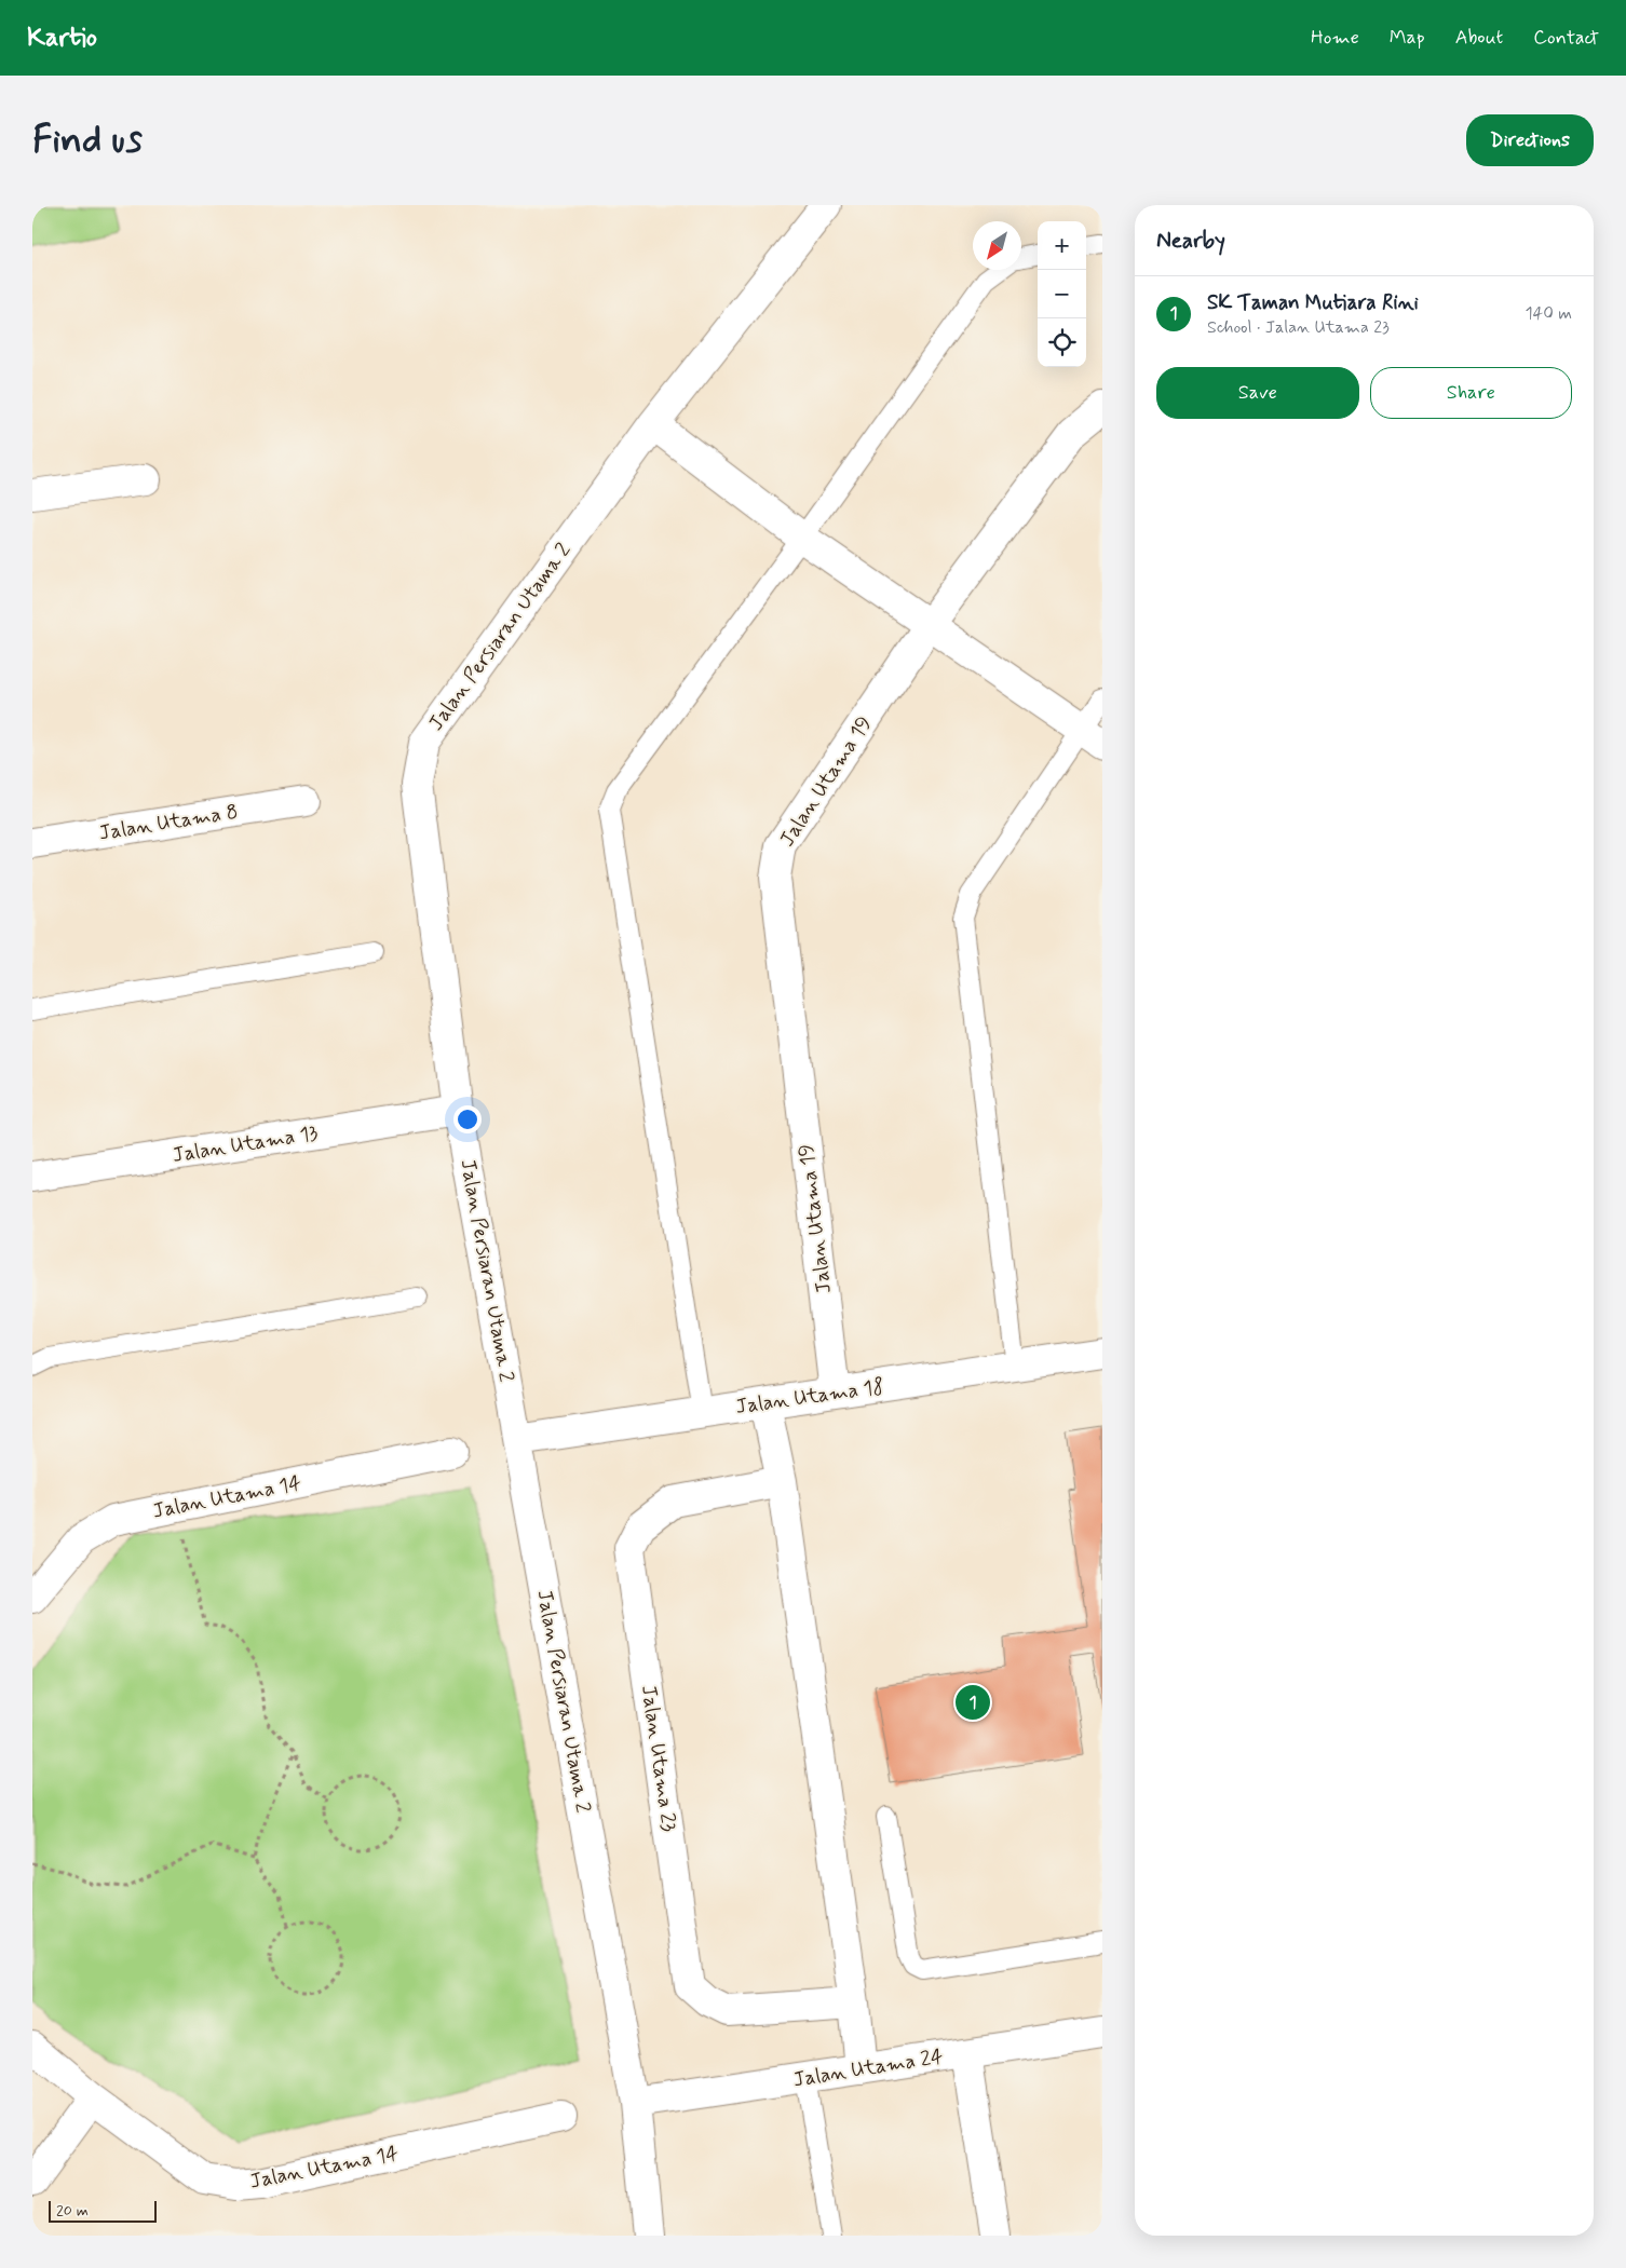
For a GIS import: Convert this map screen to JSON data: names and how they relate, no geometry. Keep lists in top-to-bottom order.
{
  "streets": {
    "street": [
      "Jalan Persiaran Utama 2",
      "Jalan Utama 19",
      "Jalan Utama 8",
      "Jalan Utama 13",
      "Jalan Utama 18",
      "Jalan Utama 14",
      "Jalan Utama 23",
      "Jalan Utama 24"
    ]
  },
  "crossings": [
    ["Jalan Persiaran Utama 2", "Jalan Utama 13"],
    ["Jalan Persiaran Utama 2", "Jalan Utama 18"],
    ["Jalan Persiaran Utama 2", "Jalan Utama 24"],
    ["Jalan Utama 19", "Jalan Utama 18"]
  ],
  "scale_bar": "20 m",
  "north": "bottom left",
  "page": {
    "header": "Kartio",
    "nav": [
      "Home",
      "Map",
      "About",
      "Contact"
    ],
    "buttons": [
      "Directions",
      ["Save", "Share"]
    ],
    "title": "Find us",
    "heading": "Nearby",
    "map_buttons": ["+", "−"],
    "list": [
      {
        "mark": "1",
        "name": "SK Taman Mutiara Rini",
        "note": "School · Jalan Utama 23",
        "value": "140 m"
      }
    ],
    "pins": "1",
    "scale": "20 m"
  }
}
